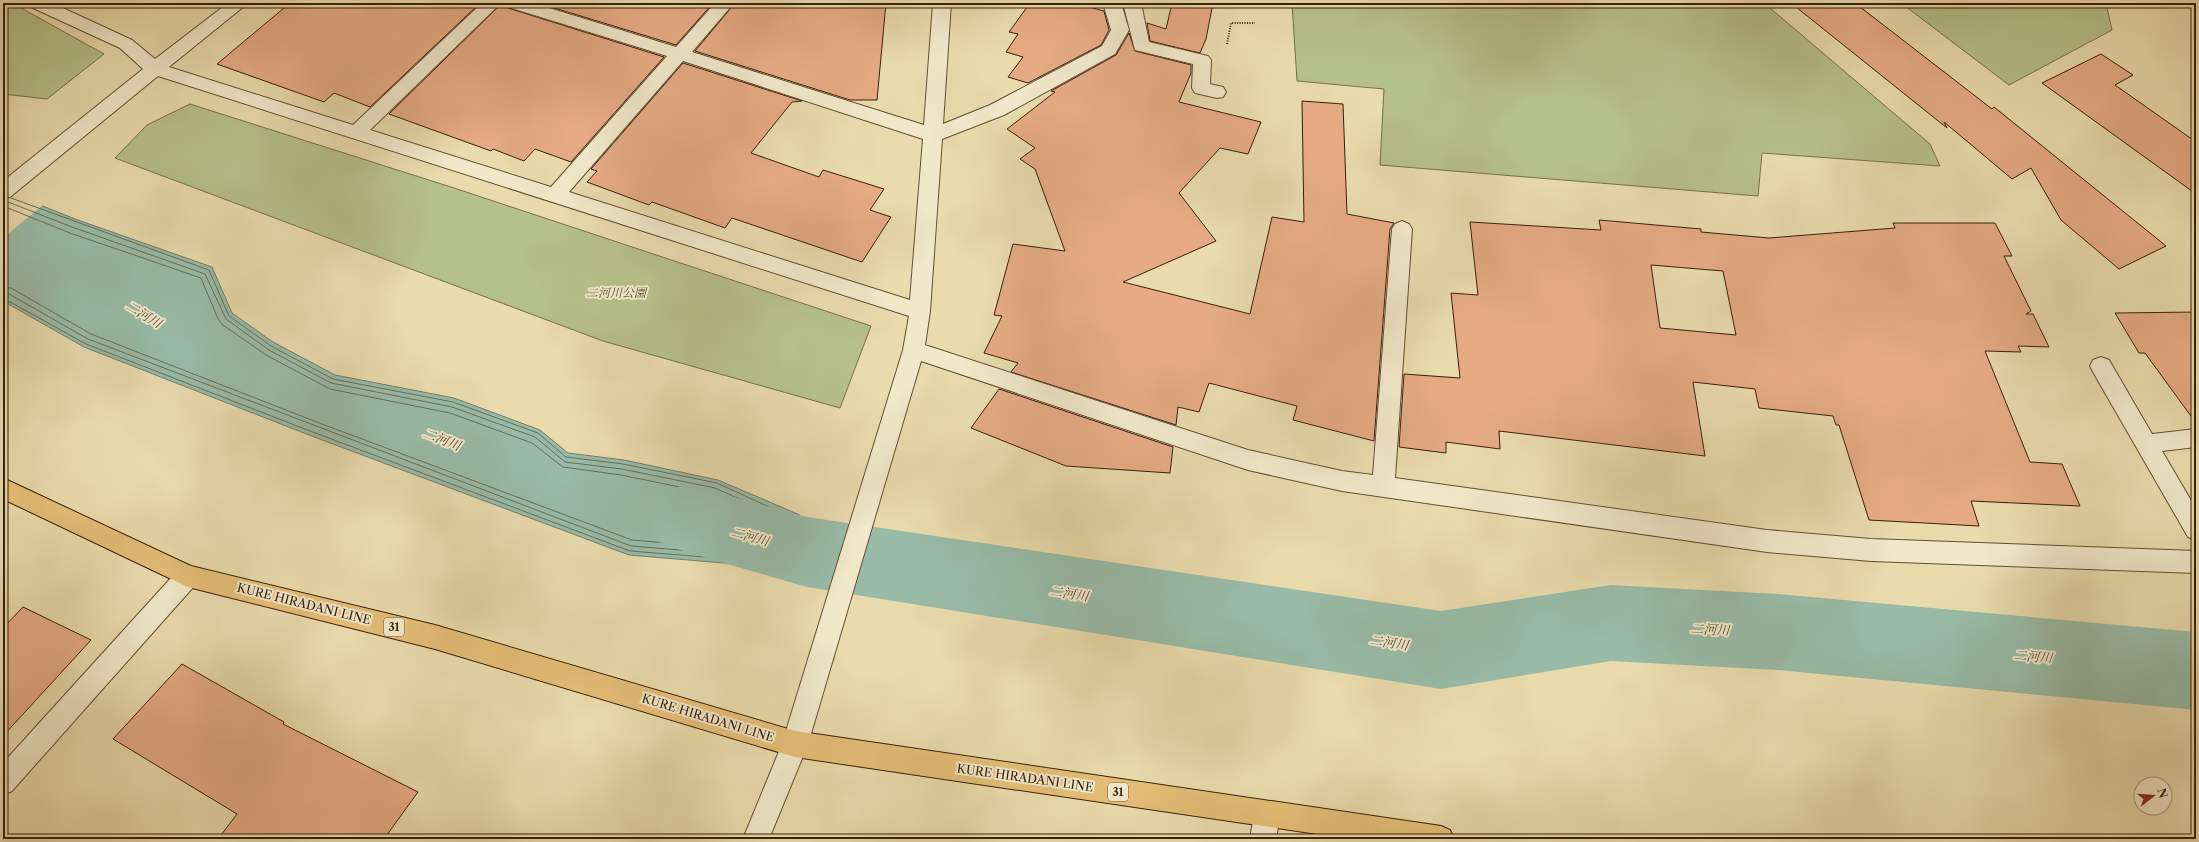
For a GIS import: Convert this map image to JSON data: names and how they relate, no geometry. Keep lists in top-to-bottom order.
{
  "streets": {
    "main road": ["KURE HIRADANI LINE", "31"]
  },
  "water": ["二河川"],
  "parks": ["二河川公園"],
  "north": "right"
}
